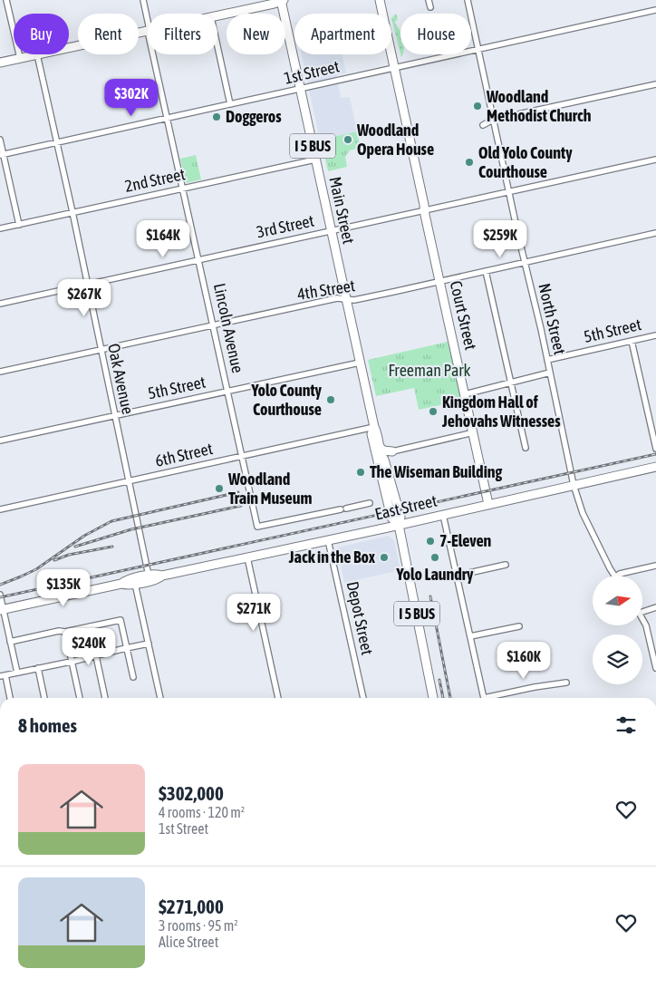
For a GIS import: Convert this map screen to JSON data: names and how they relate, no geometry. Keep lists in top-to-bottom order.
{
  "streets": {
    "main road": [
      "I 5 BUS",
      "Main Street",
      "Court Street",
      "East Street"
    ],
    "street": [
      "1st Street",
      "2nd Street",
      "3rd Street",
      "4th Street",
      "North Street",
      "Lincoln Avenue",
      "5th Street",
      "Oak Avenue",
      "6th Street",
      "Depot Street"
    ]
  },
  "crossings": [
    ["1st Street", "Main Street"],
    ["1st Street", "Court Street"],
    ["1st Street", "North Street"],
    ["1st Street", "Lincoln Avenue"],
    ["1st Street", "Oak Avenue"],
    ["I 5 BUS", "Main Street"],
    ["I 5 BUS", "East Street"],
    ["2nd Street", "Main Street"],
    ["2nd Street", "Lincoln Avenue"],
    ["2nd Street", "Oak Avenue"],
    ["Main Street", "3rd Street"],
    ["Main Street", "4th Street"],
    ["Main Street", "5th Street"],
    ["Main Street", "6th Street"],
    ["Main Street", "East Street"],
    ["3rd Street", "Court Street"],
    ["3rd Street", "North Street"],
    ["3rd Street", "Lincoln Avenue"],
    ["3rd Street", "Oak Avenue"],
    ["4th Street", "Court Street"],
    ["4th Street", "North Street"],
    ["4th Street", "Lincoln Avenue"],
    ["4th Street", "Oak Avenue"],
    ["Court Street", "East Street"],
    ["North Street", "5th Street"],
    ["North Street", "East Street"],
    ["Lincoln Avenue", "5th Street"],
    ["Lincoln Avenue", "6th Street"],
    ["5th Street", "Oak Avenue"],
    ["Oak Avenue", "6th Street"],
    ["Oak Avenue", "East Street"],
    ["East Street", "Depot Street"]
  ],
  "parks": ["Freeman Park"],
  "places": [
    "Woodland Methodist Church",
    "Doggeros",
    "Woodland Opera House",
    "Old Yolo County Courthouse",
    "Yolo County Courthouse",
    "Kingdom Hall of Jehovahs Witnesses",
    "The Wiseman Building",
    "Woodland Train Museum",
    "7-Eleven",
    "Jack in the Box",
    "Yolo Laundry"
  ],
  "north": "right",
  "page": {
    "chip": [
      "Buy",
      "Rent",
      "Filters",
      "New",
      "Apartment",
      "House"
    ],
    "price": [
      "$302K",
      "$164K",
      "$259K",
      "$267K",
      "$135K",
      "$271K",
      "$240K",
      "$160K"
    ],
    "heading": "8 homes",
    "list": [
      {
        "name": "$302,000",
        "note": "4 rooms · 120 m² · 1st Street"
      },
      {
        "name": "$271,000",
        "note": "3 rooms · 95 m² · Alice Street"
      }
    ]
  }
}
